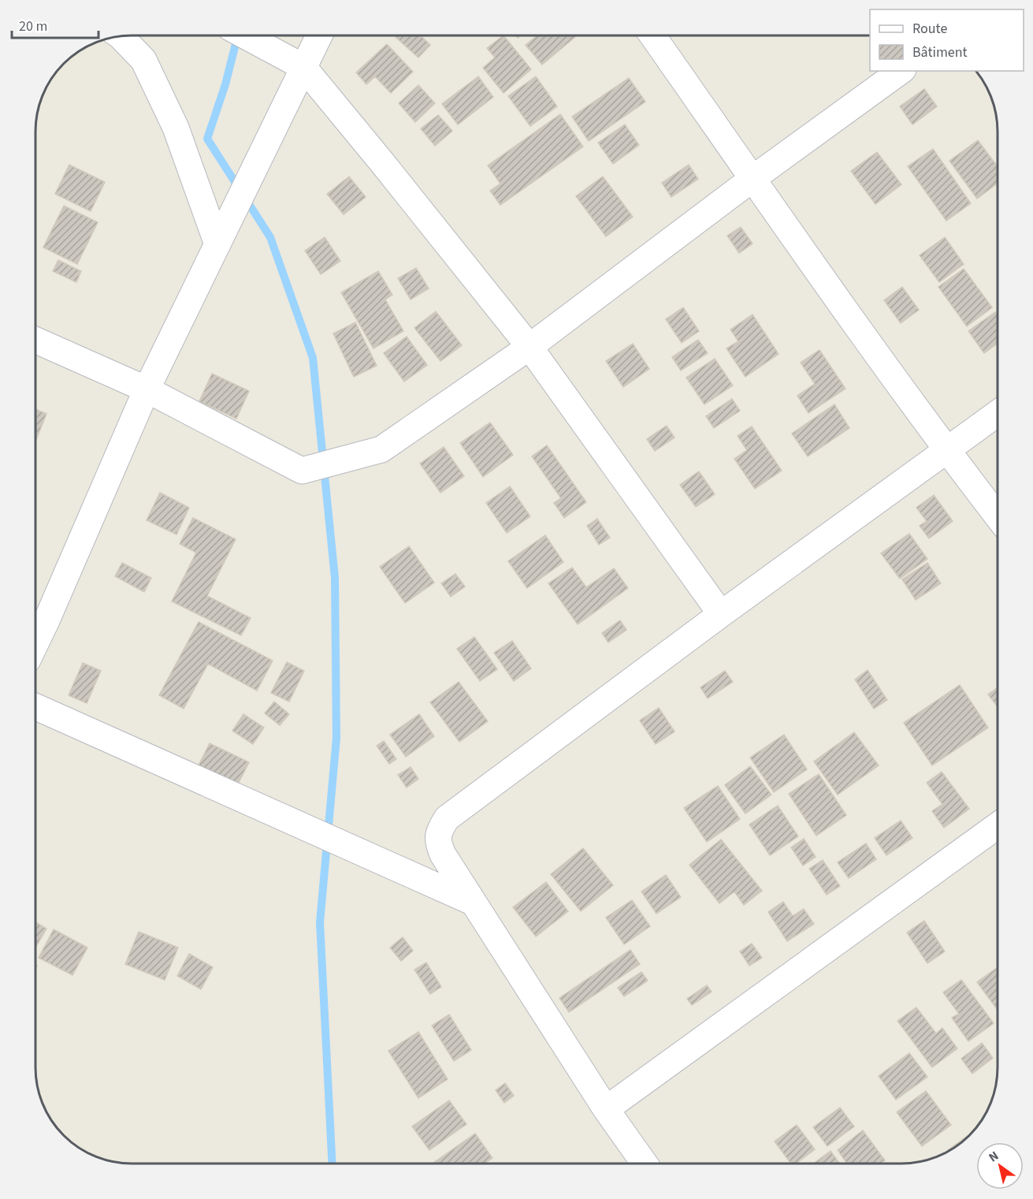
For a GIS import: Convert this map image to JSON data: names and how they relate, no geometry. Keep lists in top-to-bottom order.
{
  "legend": ["Route", "Bâtiment"],
  "scale_bar": "20 m",
  "north": "top left"
}
